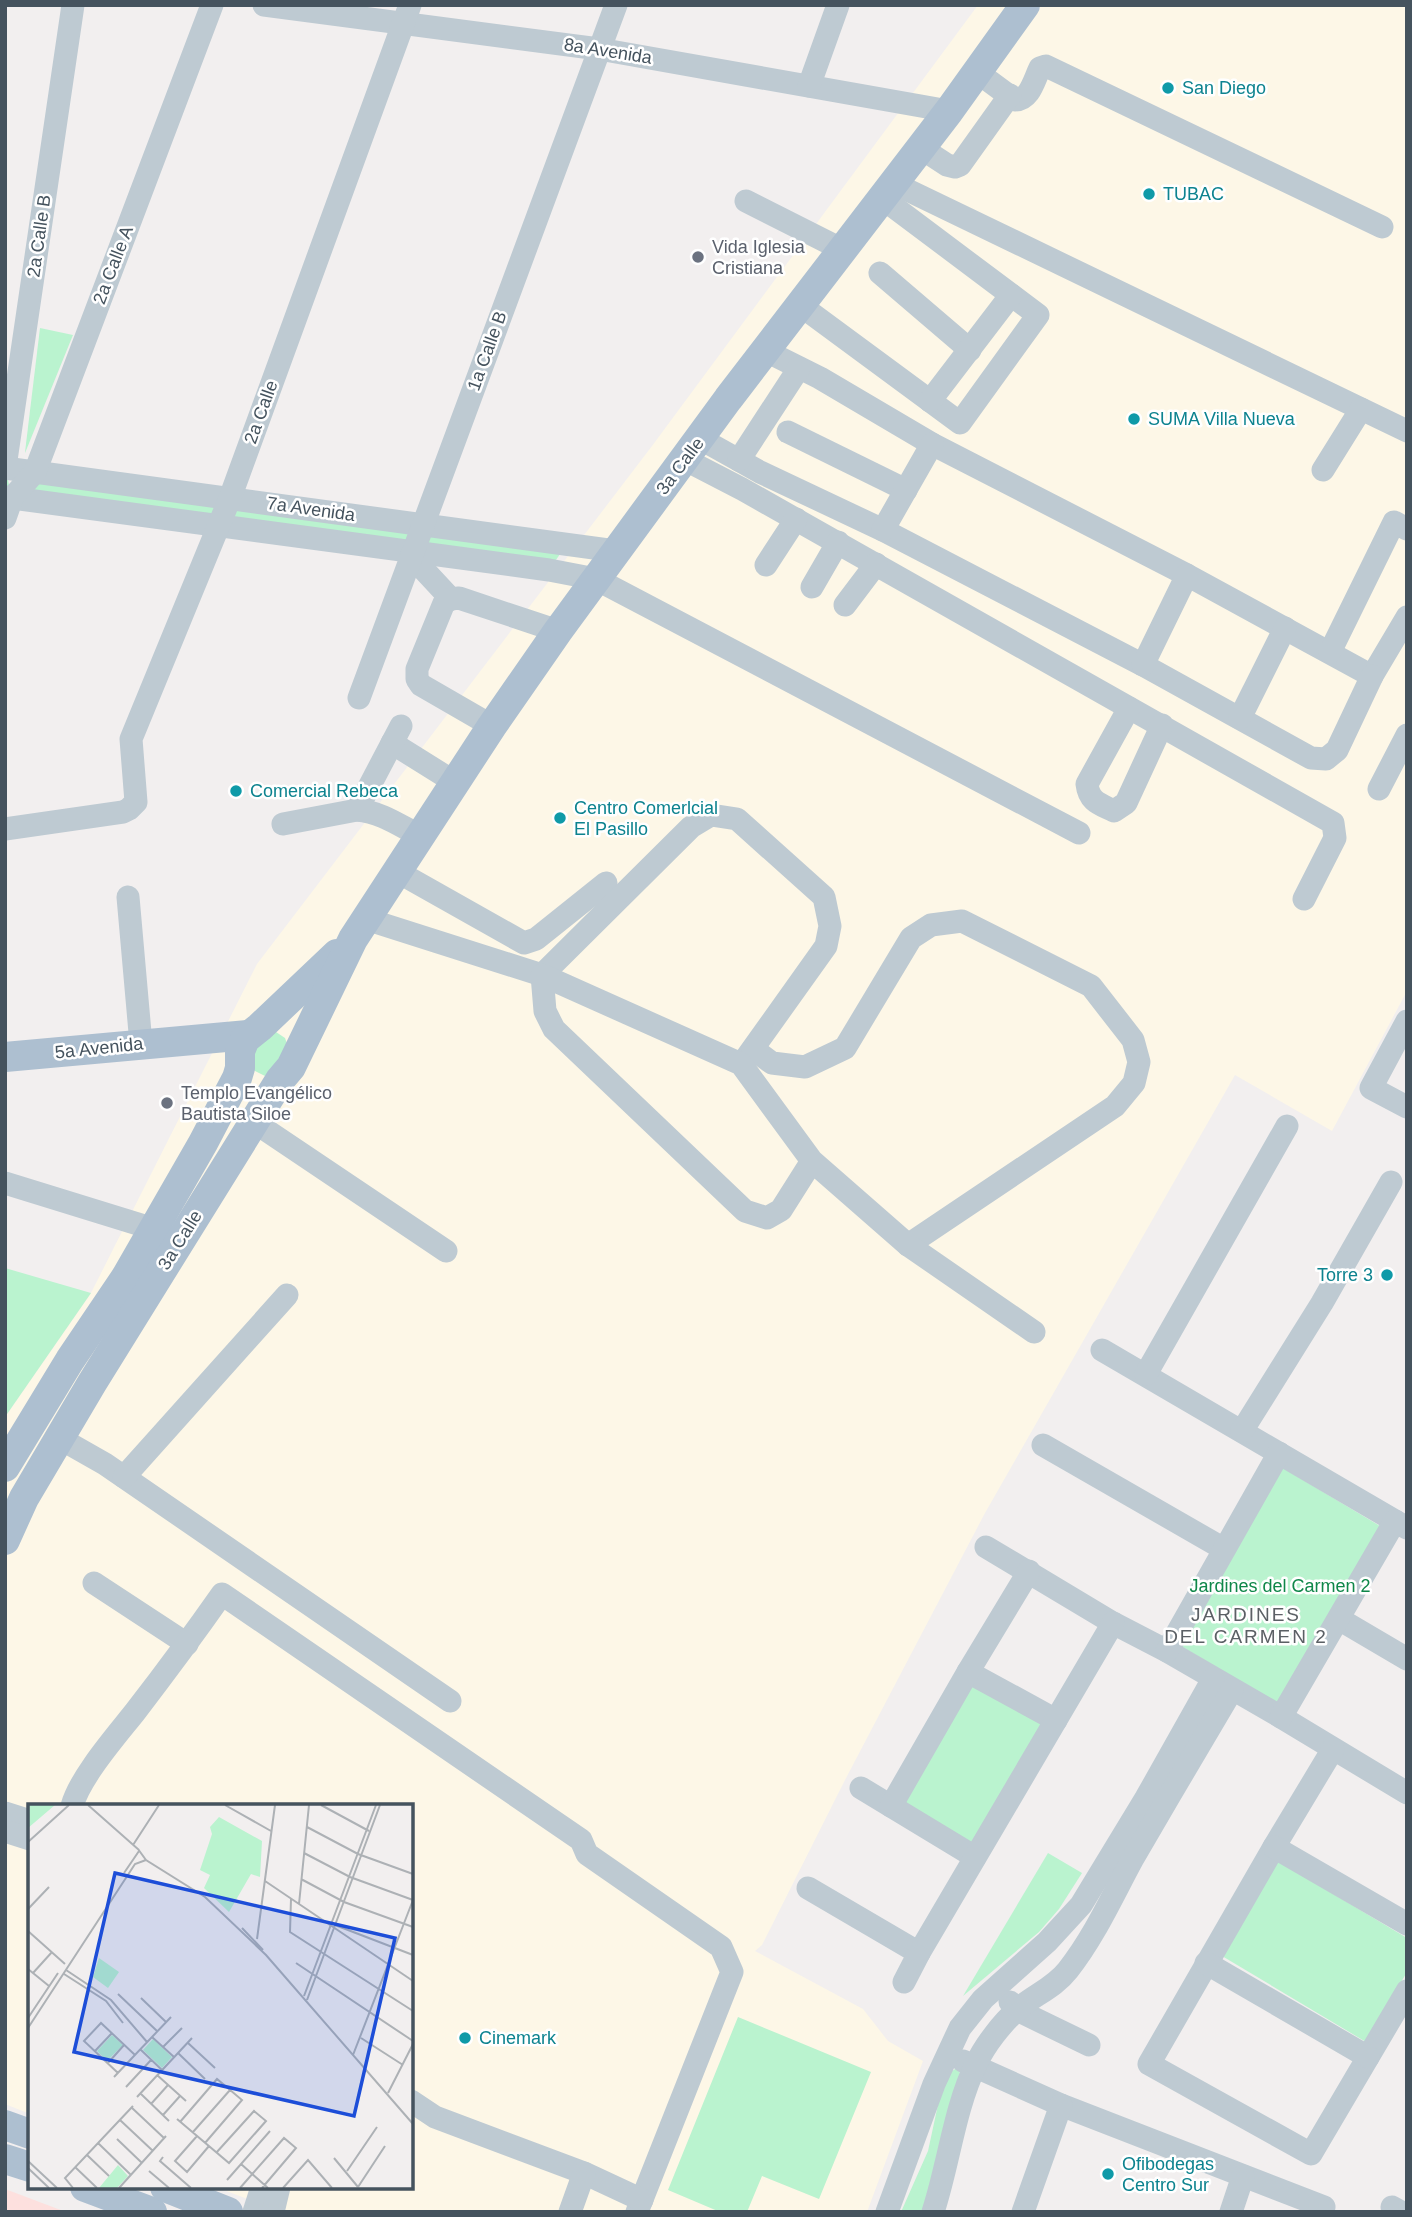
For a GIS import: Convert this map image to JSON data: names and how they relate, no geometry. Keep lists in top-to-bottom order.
{
  "streets": {
    "main road": ["3a Calle", "5a Avenida"],
    "street": [
      "8a Avenida",
      "2a Calle B",
      "2a Calle A",
      "1a Calle B",
      "2a Calle",
      "7a Avenida"
    ]
  },
  "crossings": [
    ["8a Avenida", "1a Calle B"],
    ["8a Avenida", "2a Calle"],
    ["8a Avenida", "3a Calle"],
    ["2a Calle B", "2a Calle A"],
    ["2a Calle B", "7a Avenida"],
    ["2a Calle A", "7a Avenida"],
    ["1a Calle B", "7a Avenida"],
    ["2a Calle", "7a Avenida"],
    ["3a Calle", "7a Avenida"],
    ["3a Calle", "5a Avenida"]
  ],
  "districts": ["JARDINES DEL CARMEN 2"],
  "parks": ["Jardines del Carmen 2"],
  "places": [
    "San Diego",
    "TUBAC",
    "Vida Iglesia Cristiana",
    "SUMA Villa Nueva",
    "Comercial Rebeca",
    "Centro Comerlcial El Pasillo",
    "Templo Evangélico Bautista Siloe",
    "Torre 3",
    "Cinemark",
    "Ofibodegas Centro Sur"
  ]
}
